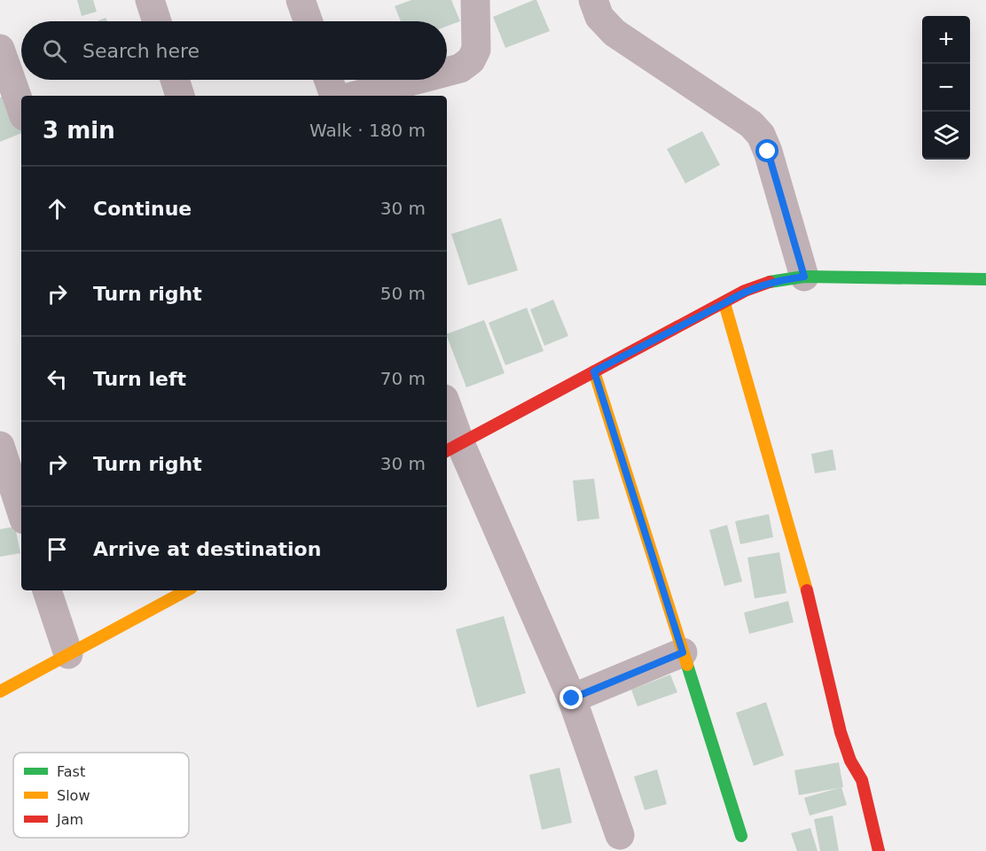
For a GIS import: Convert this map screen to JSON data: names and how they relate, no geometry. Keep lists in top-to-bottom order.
{
  "legend": ["Fast", "Slow", "Jam"],
  "page": {
    "map_buttons": ["+", "−"],
    "search": "Search here",
    "heading": ["3 min", "Walk · 180 m"],
    "list": [
      ["Continue", "30 m"],
      ["Turn right", "50 m"],
      ["Turn left", "70 m"],
      ["Turn right", "30 m"],
      "Arrive at destination"
    ]
  }
}
